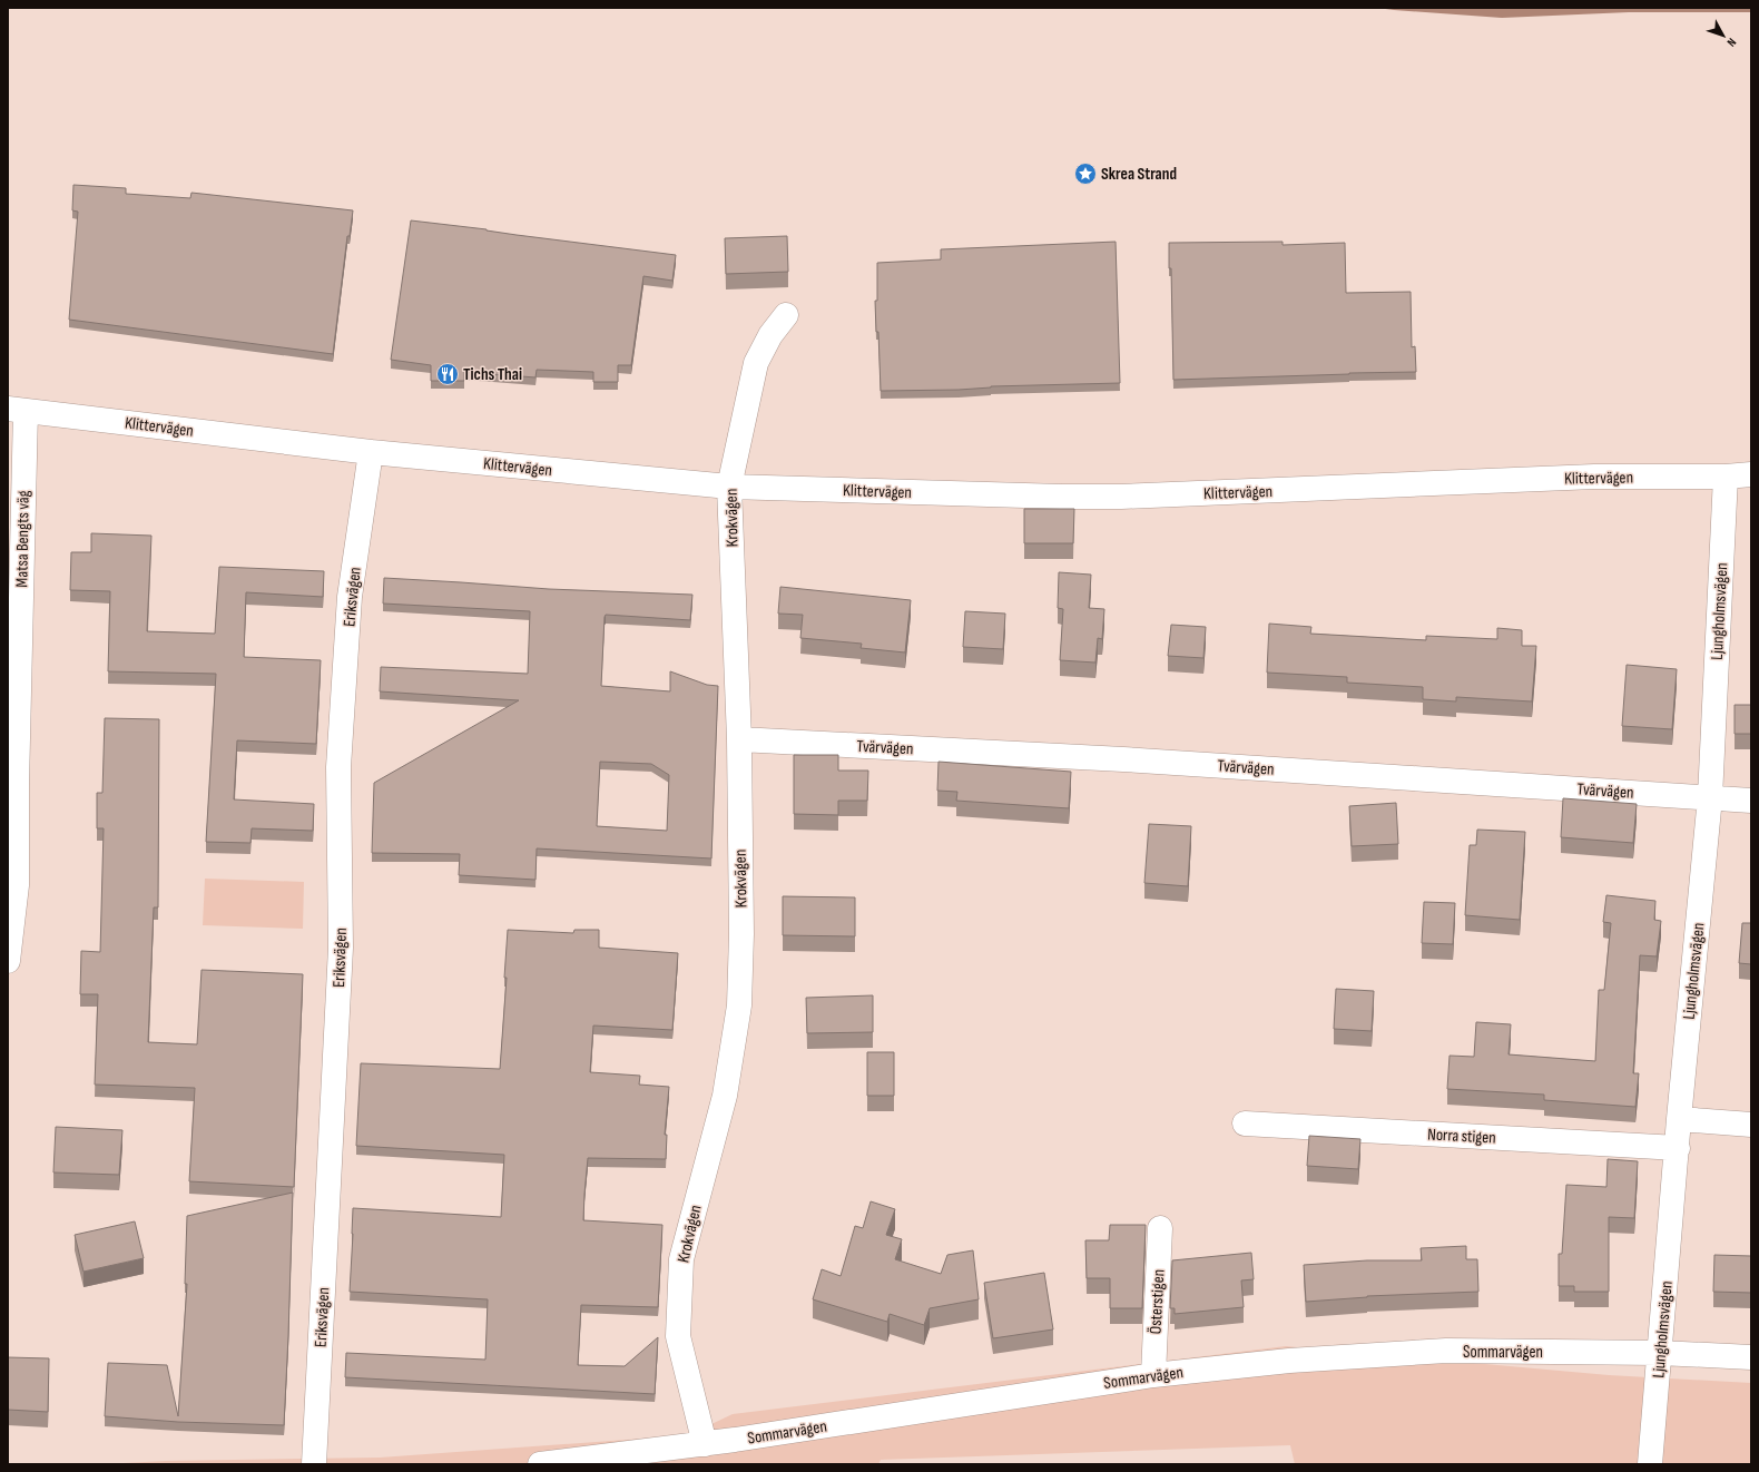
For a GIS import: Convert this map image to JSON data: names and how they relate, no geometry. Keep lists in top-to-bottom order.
{
  "streets": {
    "street": [
      "Klittervägen",
      "Krokvägen",
      "Matsa Bengts väg",
      "Eriksvägen",
      "Ljungholmsvägen",
      "Tvärvägen",
      "Norra stigen",
      "Österstigen",
      "Sommarvägen"
    ]
  },
  "crossings": [
    ["Klittervägen", "Krokvägen"],
    ["Klittervägen", "Matsa Bengts väg"],
    ["Klittervägen", "Eriksvägen"],
    ["Klittervägen", "Ljungholmsvägen"],
    ["Krokvägen", "Tvärvägen"],
    ["Krokvägen", "Sommarvägen"],
    ["Ljungholmsvägen", "Tvärvägen"],
    ["Ljungholmsvägen", "Norra stigen"],
    ["Ljungholmsvägen", "Sommarvägen"],
    ["Österstigen", "Sommarvägen"]
  ],
  "places": {
    "place": ["Skrea Strand"],
    "restaurant": ["Tichs Thai"]
  },
  "north": "bottom right"
}
